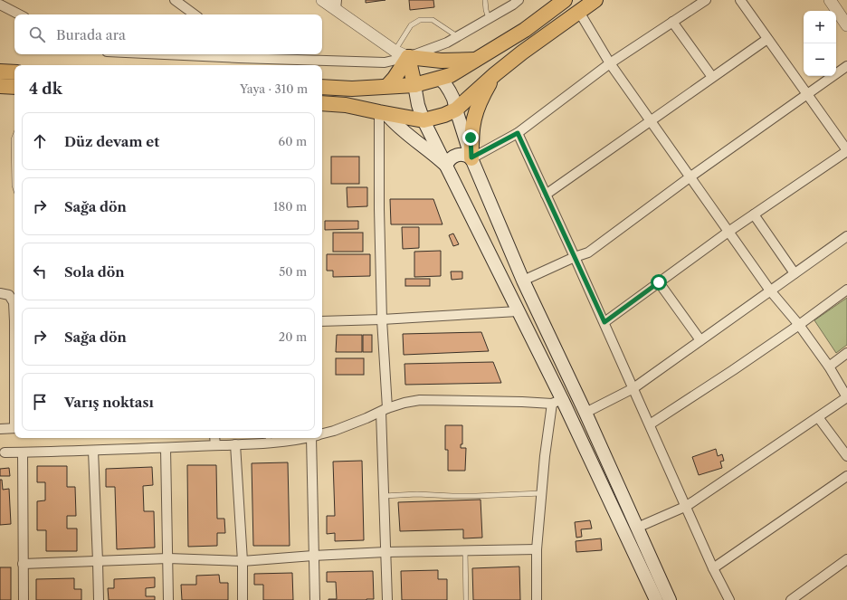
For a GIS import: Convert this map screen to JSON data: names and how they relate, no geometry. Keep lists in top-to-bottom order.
{
  "page": {
    "map_buttons": ["+", "−"],
    "search": "Burada ara",
    "heading": ["4 dk", "Yaya · 310 m"],
    "list": [
      ["Düz devam et", "60 m"],
      ["Sağa dön", "180 m"],
      ["Sola dön", "50 m"],
      ["Sağa dön", "20 m"],
      "Varış noktası"
    ]
  }
}
